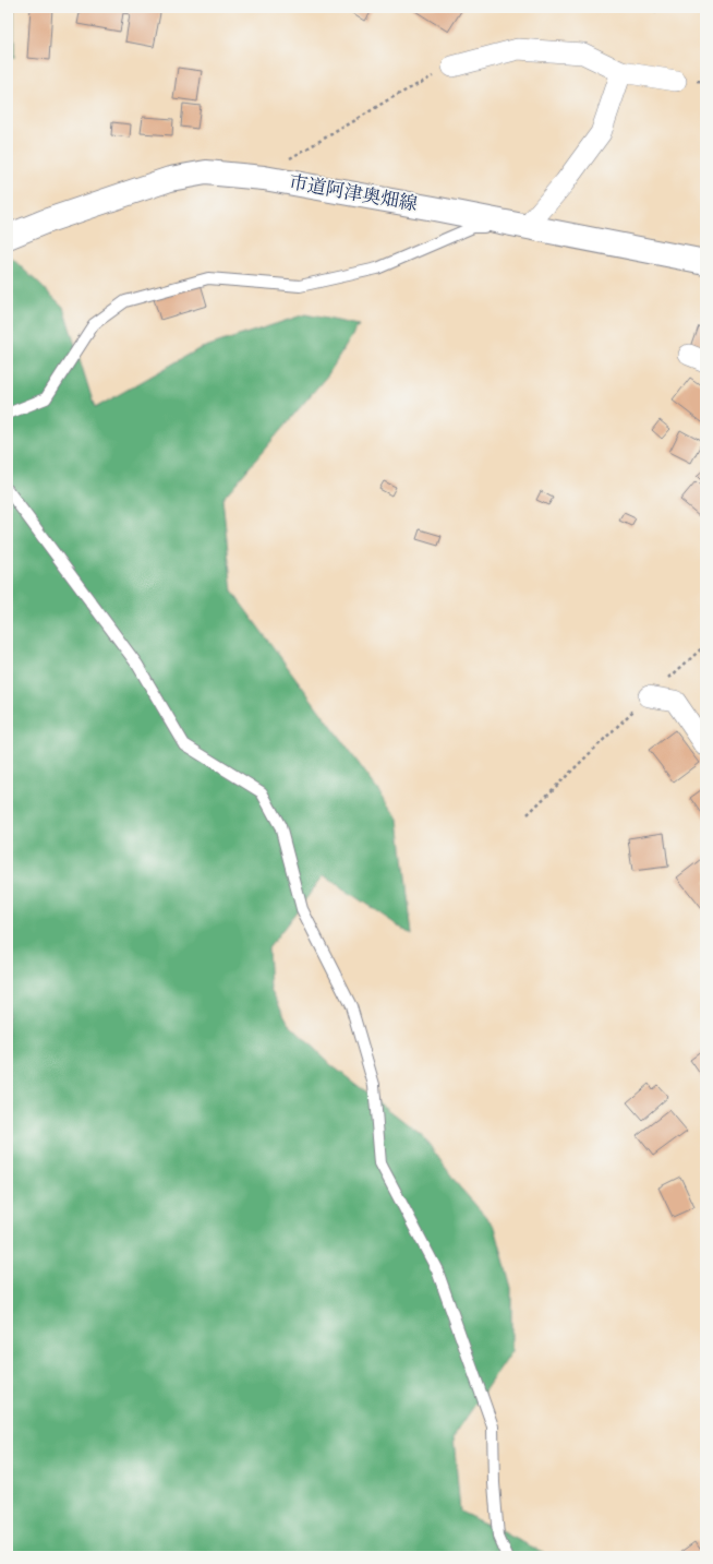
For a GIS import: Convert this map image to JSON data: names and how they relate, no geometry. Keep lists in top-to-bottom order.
{
  "streets": {
    "street": ["市道阿津奥畑線"]
  }
}
